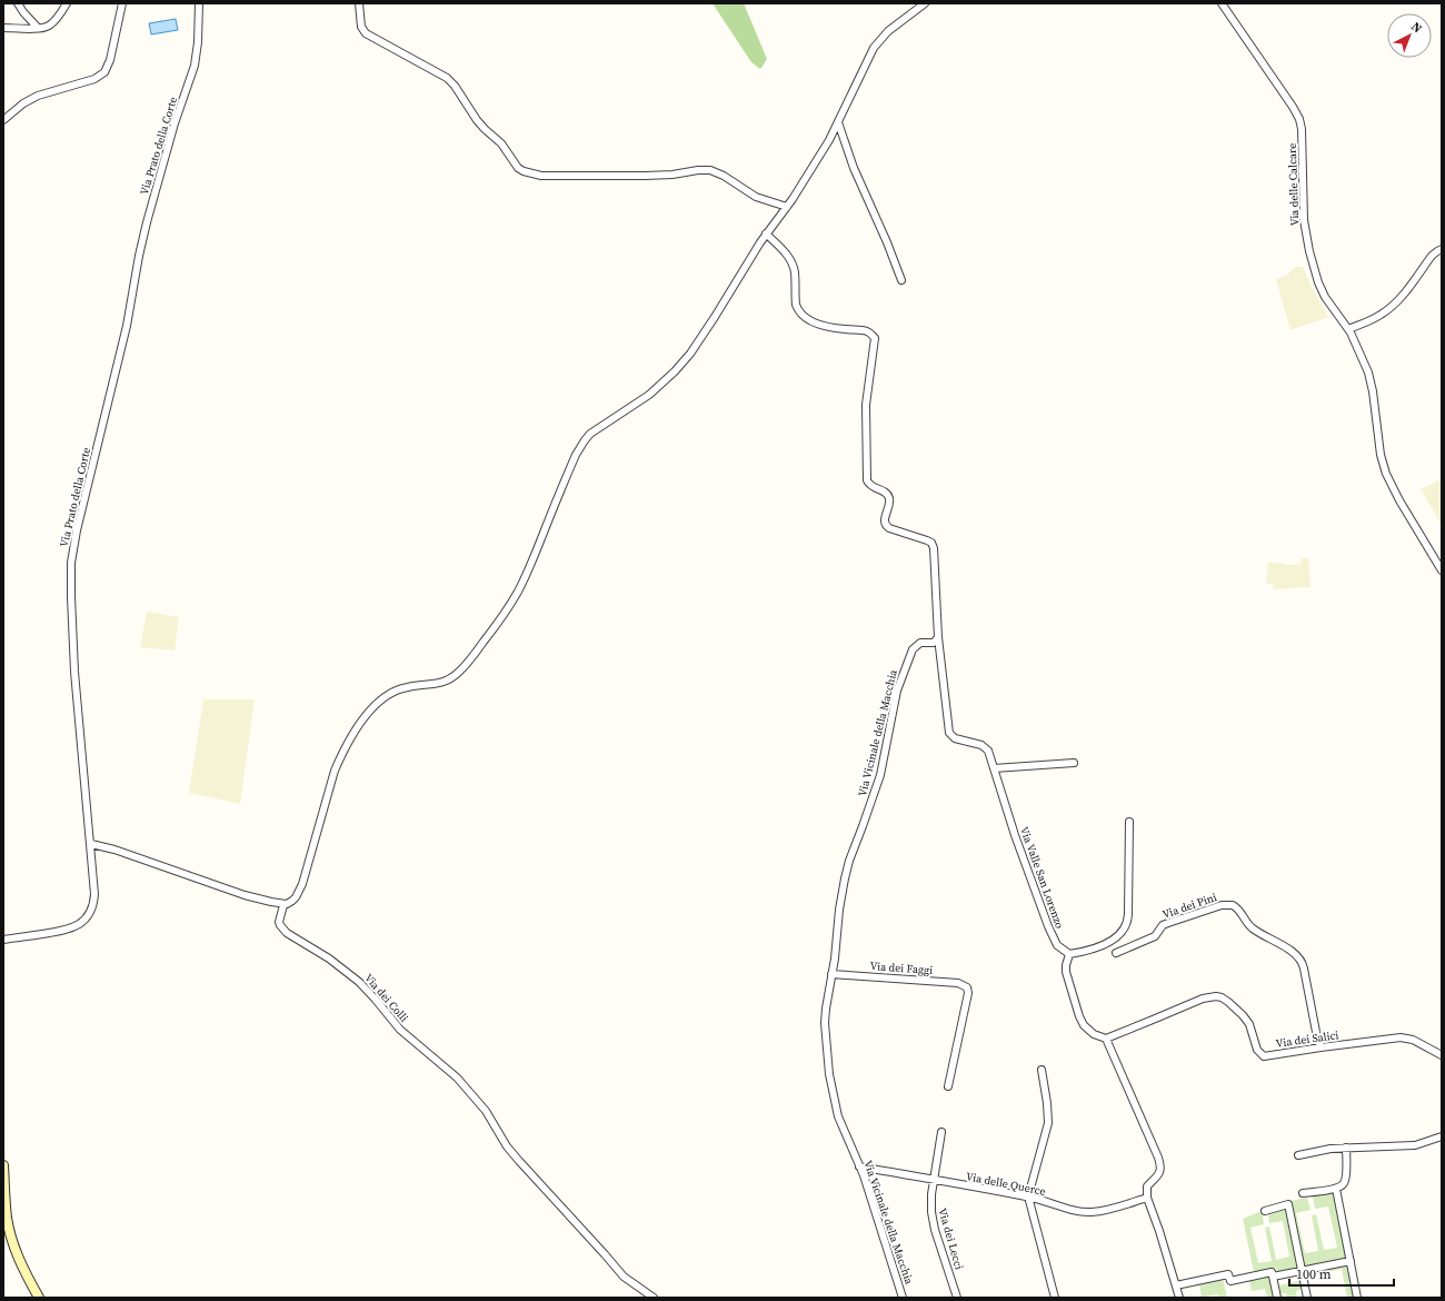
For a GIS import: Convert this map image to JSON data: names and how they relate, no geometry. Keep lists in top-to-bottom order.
{
  "streets": {
    "street": [
      "Via Prato della Corte",
      "Via delle Calcare",
      "Via Vicinale della Macchia",
      "Via Valle San Lorenzo",
      "Via dei Pini",
      "Via dei Faggi",
      "Via dei Colli",
      "Via dei Salici",
      "Via delle Querce",
      "Via dei Lecci"
    ]
  },
  "crossings": [
    ["Via Vicinale della Macchia", "Via Valle San Lorenzo"],
    ["Via Vicinale della Macchia", "Via dei Faggi"],
    ["Via Vicinale della Macchia", "Via delle Querce"],
    ["Via dei Pini", "Via dei Salici"],
    ["Via delle Querce", "Via dei Lecci"]
  ],
  "scale_bar": "100 m",
  "north": "top right"
}
